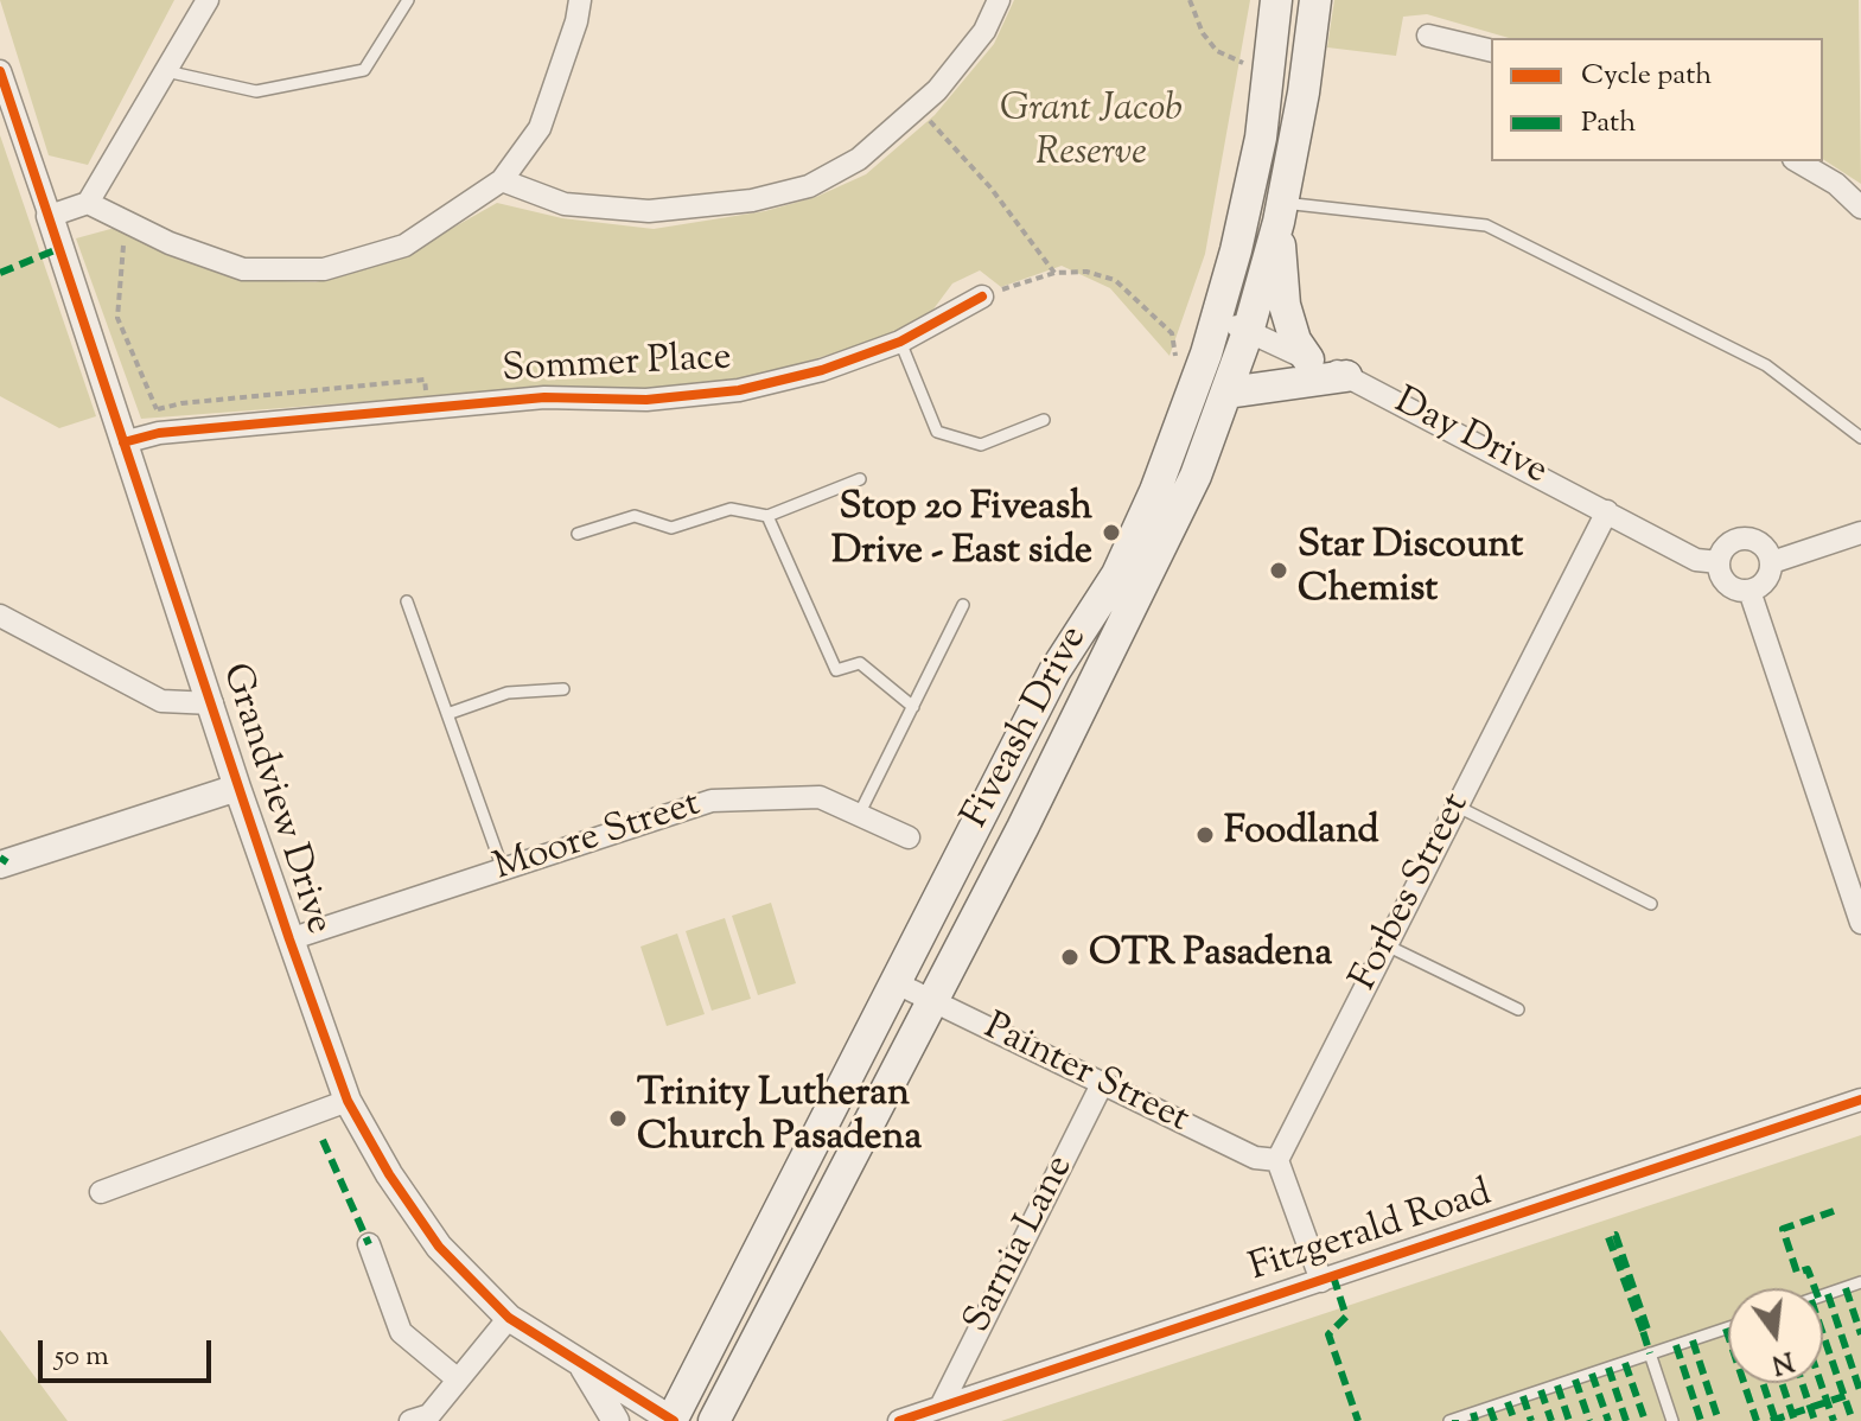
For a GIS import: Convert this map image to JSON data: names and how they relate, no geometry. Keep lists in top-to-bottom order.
{
  "streets": {
    "main road": ["Fiveash Drive"],
    "street": [
      "Sommer Place",
      "Day Drive",
      "Grandview Drive",
      "Moore Street",
      "Forbes Street",
      "Painter Street",
      "Fitzgerald Road",
      "Sarnia Lane"
    ]
  },
  "crossings": [
    ["Sommer Place", "Grandview Drive"],
    ["Day Drive", "Fiveash Drive"],
    ["Day Drive", "Forbes Street"],
    ["Fiveash Drive", "Grandview Drive"],
    ["Fiveash Drive", "Painter Street"],
    ["Grandview Drive", "Moore Street"],
    ["Forbes Street", "Painter Street"],
    ["Painter Street", "Sarnia Lane"],
    ["Fitzgerald Road", "Sarnia Lane"]
  ],
  "parks": ["Grant Jacob Reserve"],
  "places": [
    "Stop 20 Fiveash Drive - East side",
    "Star Discount Chemist",
    "Foodland",
    "OTR Pasadena",
    "Trinity Lutheran Church Pasadena"
  ],
  "legend": ["Cycle path", "Path"],
  "scale_bar": "50 m",
  "north": "bottom"
}
